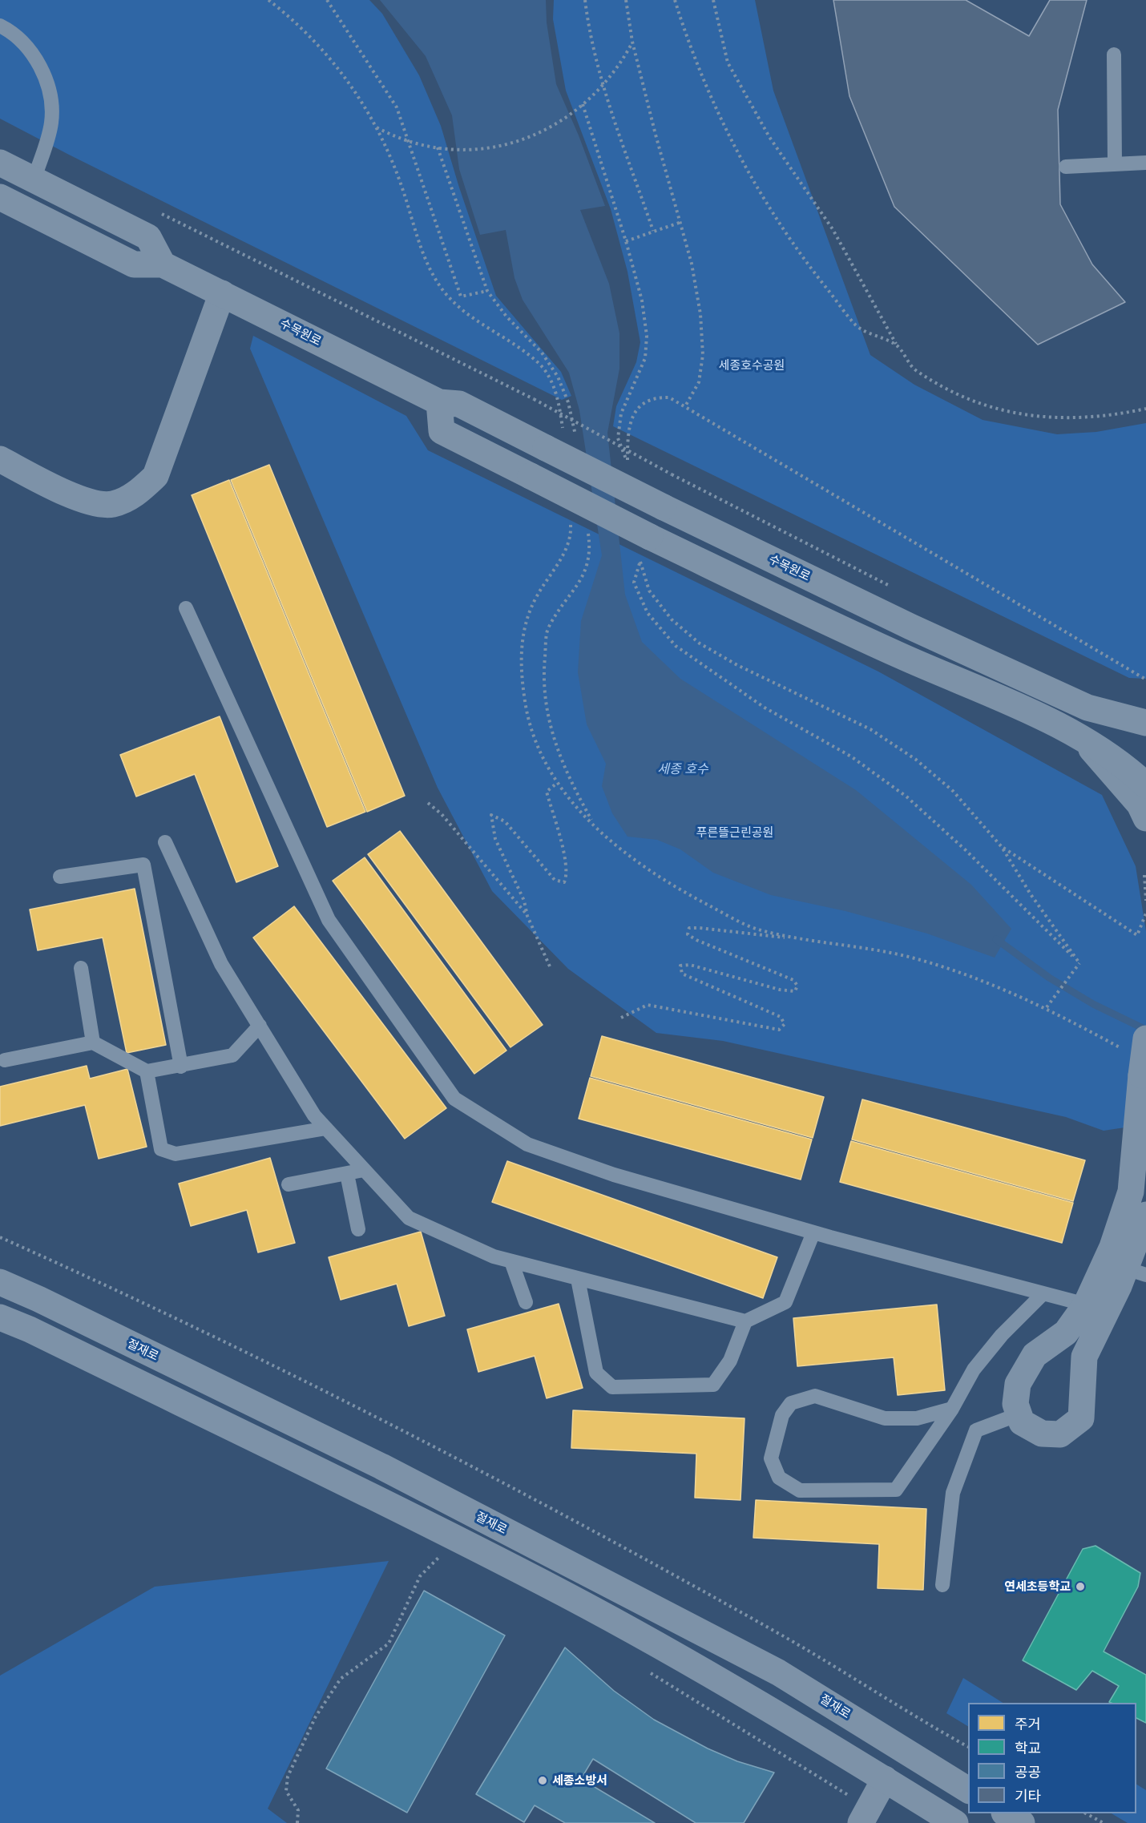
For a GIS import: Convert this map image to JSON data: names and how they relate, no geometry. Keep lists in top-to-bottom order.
{
  "streets": {
    "street": ["수목원로", "절재로"]
  },
  "water": ["세종 호수"],
  "parks": ["세종호수공원", "푸른뜰근린공원"],
  "places": ["연세초등학교", "세종소방서"],
  "legend": [
    "주거",
    "학교",
    "공공",
    "기타"
  ]
}
